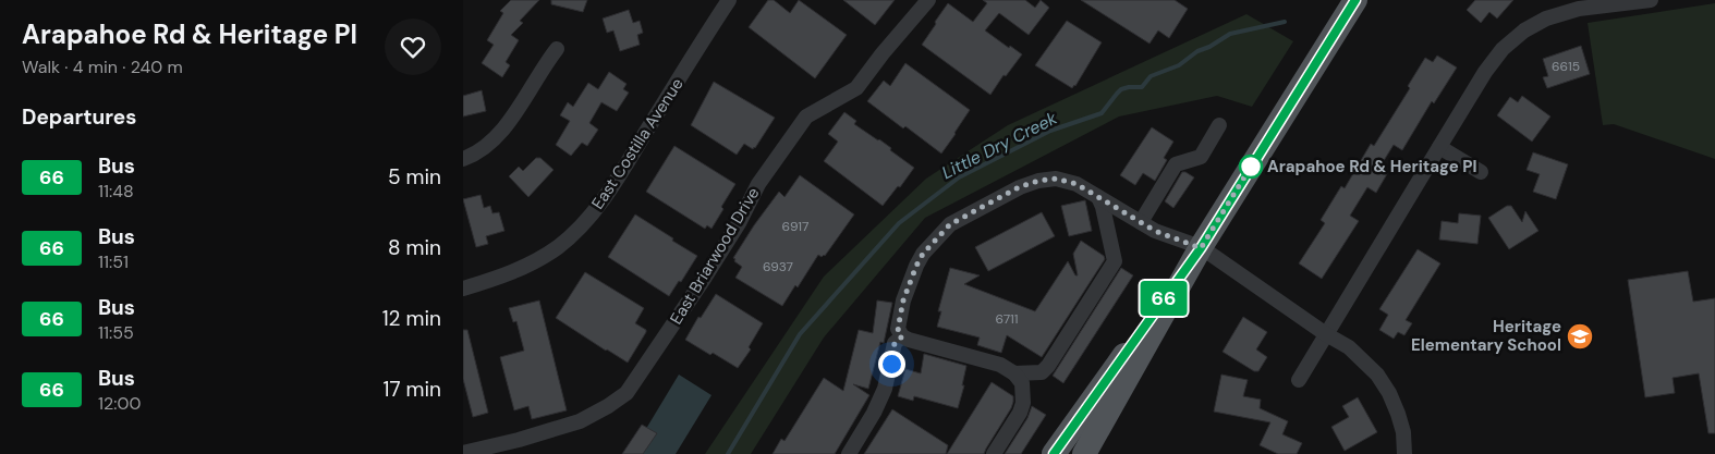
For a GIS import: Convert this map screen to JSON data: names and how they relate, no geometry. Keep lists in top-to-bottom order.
{
  "streets": {
    "street": ["East Costilla Avenue", "East Briarwood Drive"]
  },
  "water": ["Little Dry Creek"],
  "places": {
    "other": ["Arapahoe Rd & Heritage Pl"],
    "school or university": ["Heritage Elementary School"]
  },
  "lines": ["bus line 66"],
  "house_numbers": [
    "6615",
    "6917",
    "6937",
    "6711"
  ],
  "page": {
    "heading": [
      ["Arapahoe Rd & Heritage Pl", "Walk · 4 min · 240 m"],
      "Departures"
    ],
    "on_map": "66",
    "list": [
      {
        "mark": "66",
        "name": "Bus",
        "note": "11:48",
        "value": "5 min"
      },
      {
        "mark": "66",
        "name": "Bus",
        "note": "11:51",
        "value": "8 min"
      },
      {
        "mark": "66",
        "name": "Bus",
        "note": "11:55",
        "value": "12 min"
      },
      {
        "mark": "66",
        "name": "Bus",
        "note": "12:00",
        "value": "17 min"
      }
    ]
  }
}
